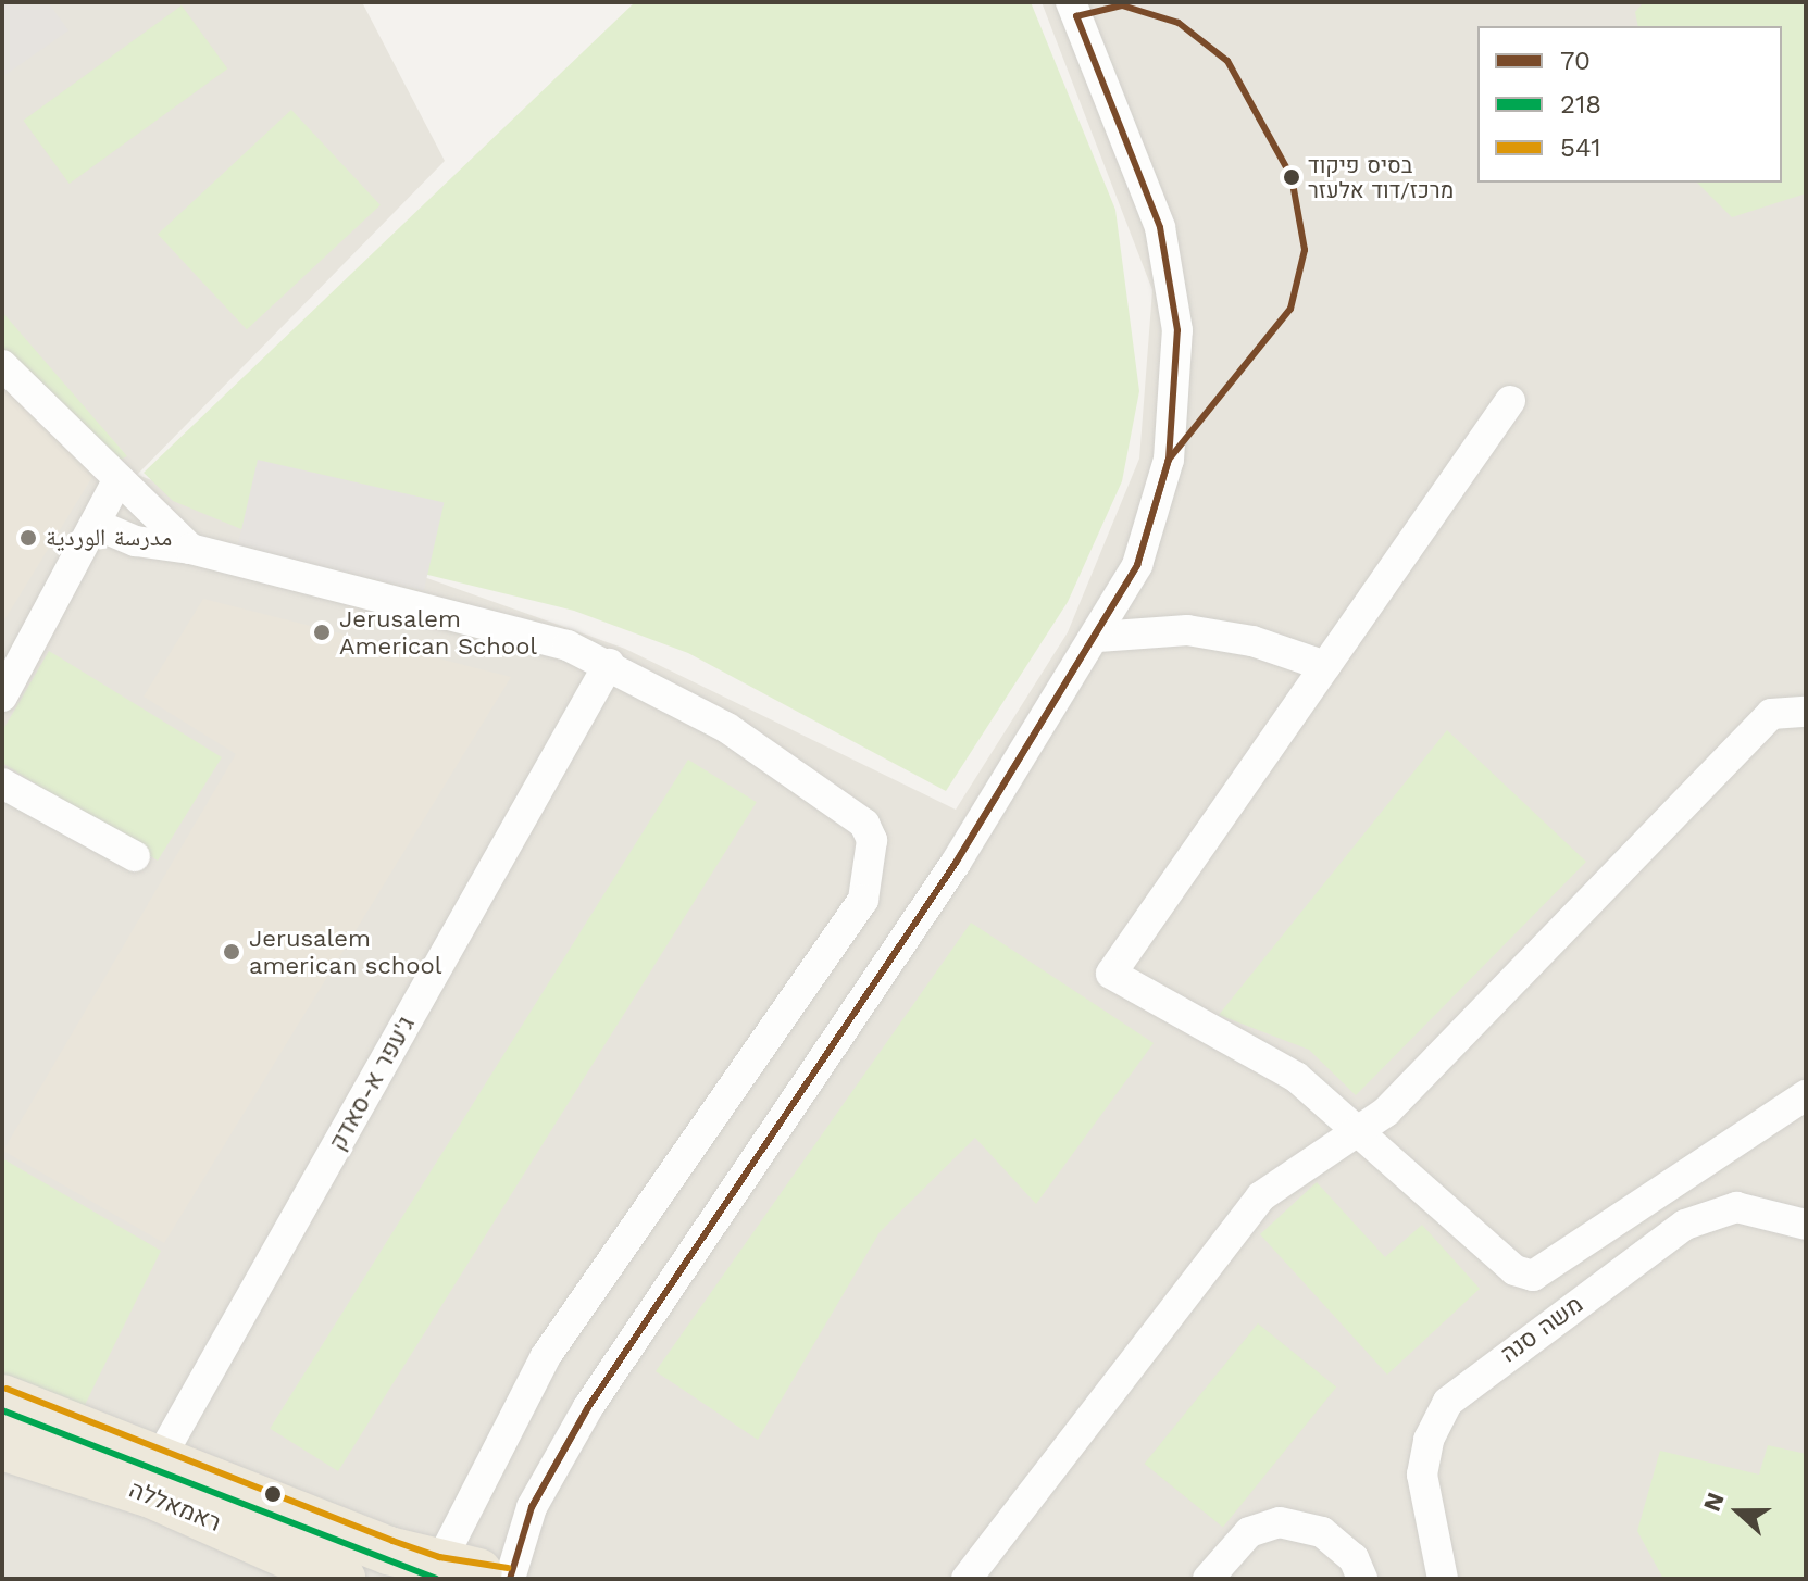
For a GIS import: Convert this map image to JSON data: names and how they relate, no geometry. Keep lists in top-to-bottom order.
{
  "streets": {
    "highway": ["ראמאללה"],
    "street": ["ג'עפר א-סאדק", "משה סנה"]
  },
  "crossings": [
    ["ג'עפר א-סאדק", "ראמאללה"]
  ],
  "places": [
    "בסיס פיקוד מרכז/דוד אלעזר",
    "مدرسة الوردية",
    "Jerusalem American School",
    "Jerusalem american school"
  ],
  "lines": ["transit line 70", "transit line 541", "transit line 218"],
  "legend": ["70", "218", "541"],
  "north": "left"
}
